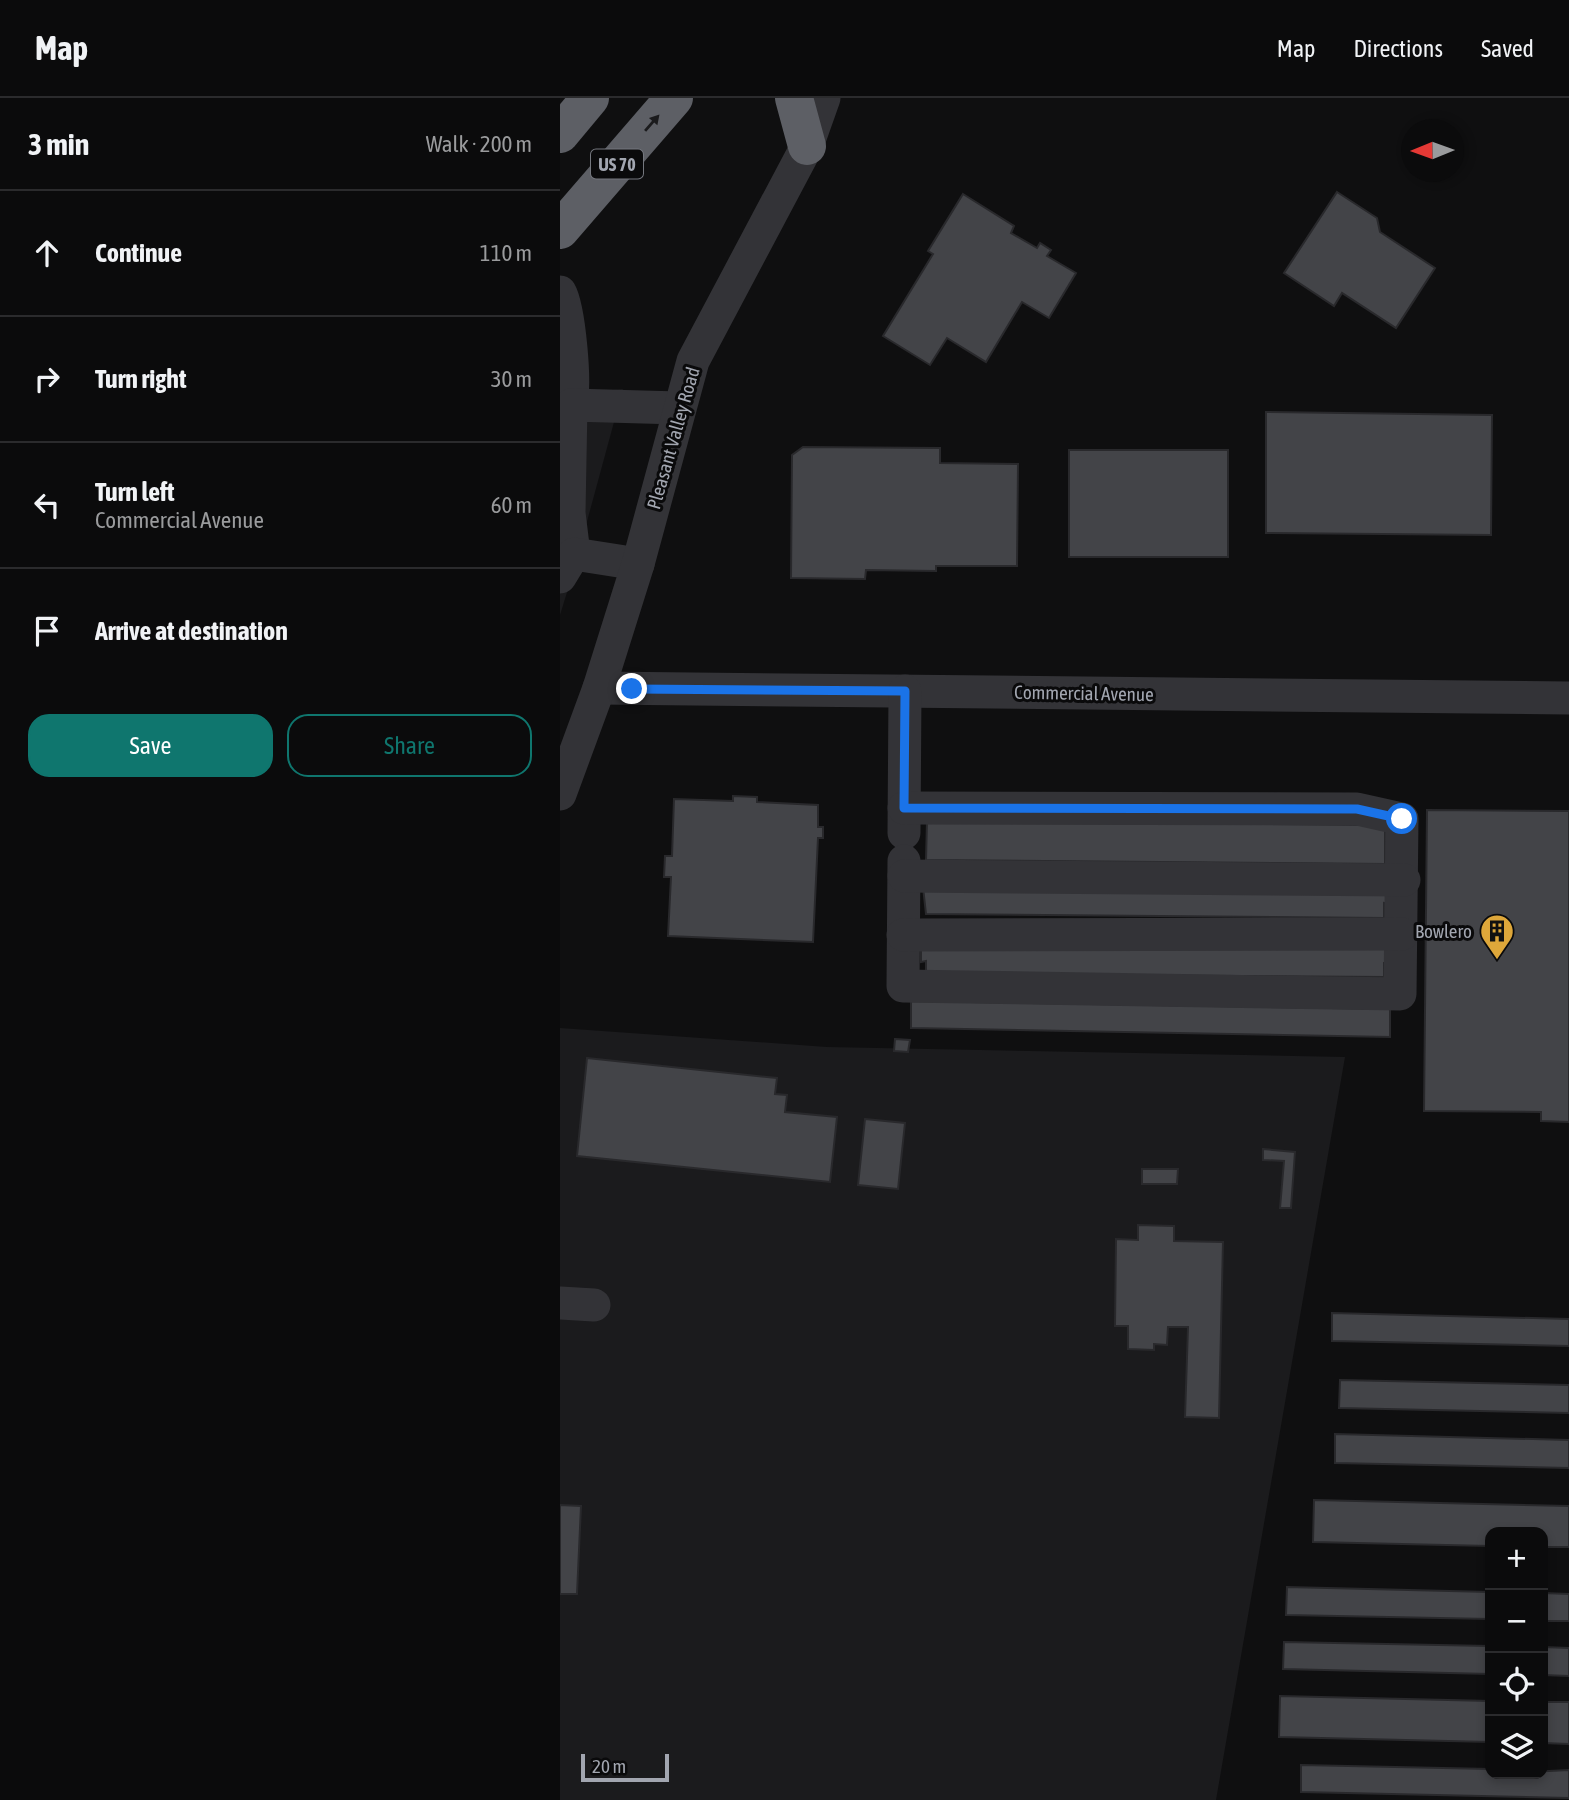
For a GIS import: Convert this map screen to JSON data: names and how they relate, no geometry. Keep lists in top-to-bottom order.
{
  "streets": {
    "highway": ["US 70"],
    "street": ["Pleasant Valley Road", "Commercial Avenue"]
  },
  "crossings": [
    ["Pleasant Valley Road", "Commercial Avenue"]
  ],
  "places": {
    "building": ["Bowlero"]
  },
  "scale_bar": "20 m",
  "north": "left",
  "page": {
    "header": "Map",
    "nav": ["Map", "Directions", "Saved"],
    "heading": ["3 min", "Walk · 200 m"],
    "list": [
      ["Continue", "110 m"],
      ["Turn right", "30 m"],
      ["Turn left", "Commercial Avenue", "60 m"],
      "Arrive at destination"
    ],
    "buttons": ["Save", "Share"],
    "map_buttons": ["+", "−"],
    "scale": "20 m"
  }
}
